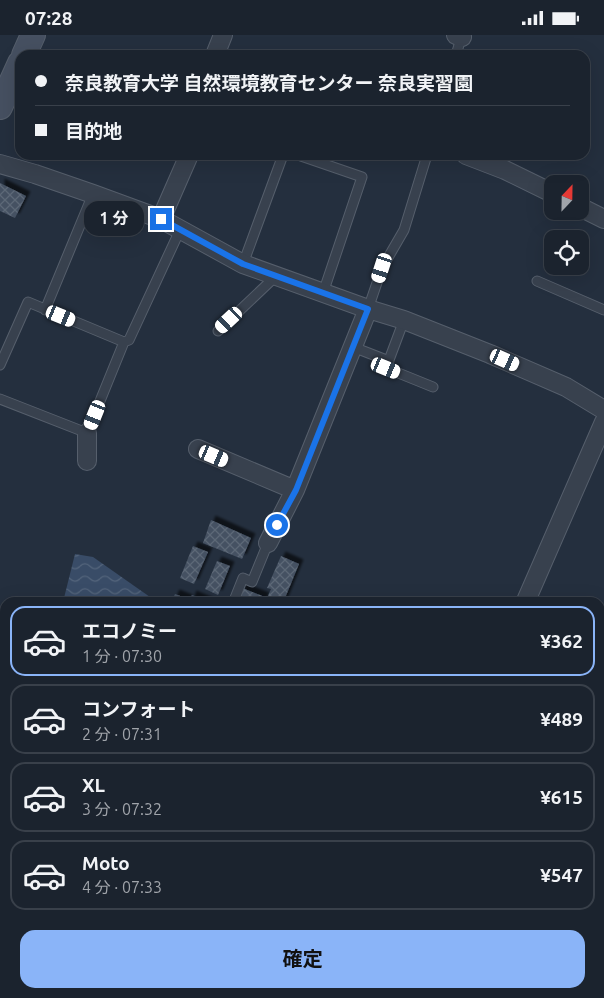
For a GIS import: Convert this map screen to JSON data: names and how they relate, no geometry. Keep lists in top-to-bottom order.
{
  "north": "top",
  "page": {
    "status": "07:28",
    "banner": ["奈良教育大学 自然環境教育センター 奈良実習園", "目的地"],
    "bubble": "1 分",
    "list": [
      {
        "name": "エコノミー",
        "note": "1 分 · 07:30",
        "value": "¥362"
      },
      {
        "name": "コンフォート",
        "note": "2 分 · 07:31",
        "value": "¥489"
      },
      {
        "name": "XL",
        "note": "3 分 · 07:32",
        "value": "¥615"
      },
      {
        "name": "Moto",
        "note": "4 分 · 07:33",
        "value": "¥547"
      }
    ],
    "buttons": "確定"
  }
}
